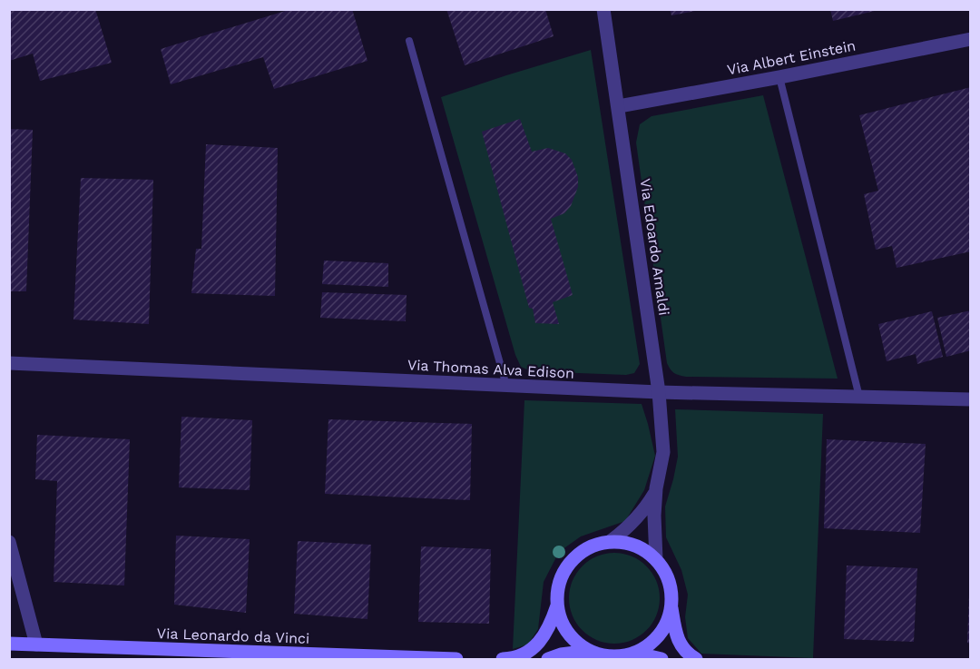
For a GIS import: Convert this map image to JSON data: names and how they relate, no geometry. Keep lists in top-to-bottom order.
{
  "streets": {
    "main road": ["Via Leonardo da Vinci"],
    "street": ["Via Albert Einstein", "Via Edoardo Amaldi", "Via Thomas Alva Edison"]
  },
  "crossings": [
    ["Via Albert Einstein", "Via Edoardo Amaldi"],
    ["Via Edoardo Amaldi", "Via Thomas Alva Edison"]
  ]
}
